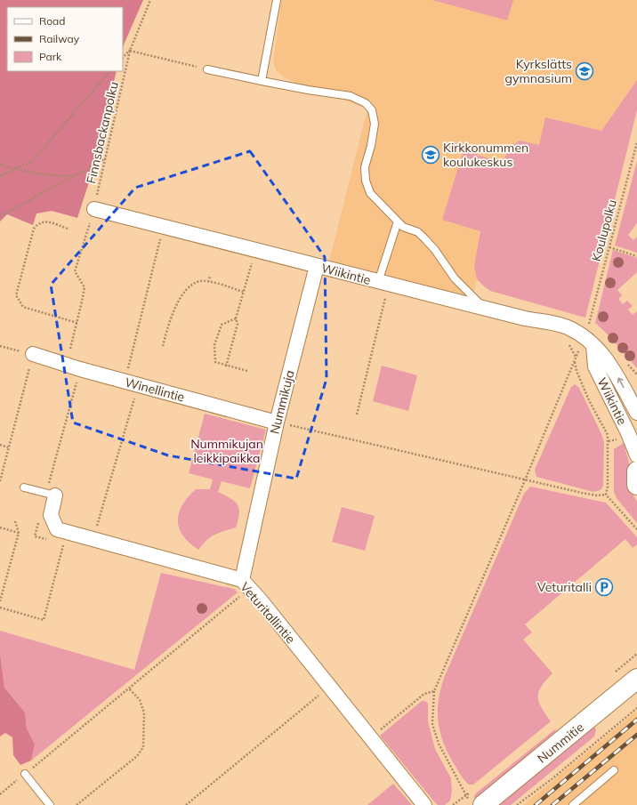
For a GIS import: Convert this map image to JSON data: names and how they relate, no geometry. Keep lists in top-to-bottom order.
{
  "streets": {
    "street": [
      "Wiikintie",
      "Winellintie",
      "Nummikuja",
      "Veturitallintie",
      "Nummitie"
    ],
    "path": ["Finnsbackanpolku", "Koulupolku"]
  },
  "crossings": [
    ["Finnsbackanpolku", "Wiikintie"],
    ["Wiikintie", "Nummikuja"],
    ["Winellintie", "Nummikuja"],
    ["Nummikuja", "Veturitallintie"]
  ],
  "parks": ["Nummikujan leikkipaikka"],
  "places": {
    "school or university": ["Kyrkslätts gymnasium", "Kirkkonummen koulukeskus"],
    "parking": ["Veturitalli"]
  },
  "legend": ["Road", "Railway", "Park"]
}
